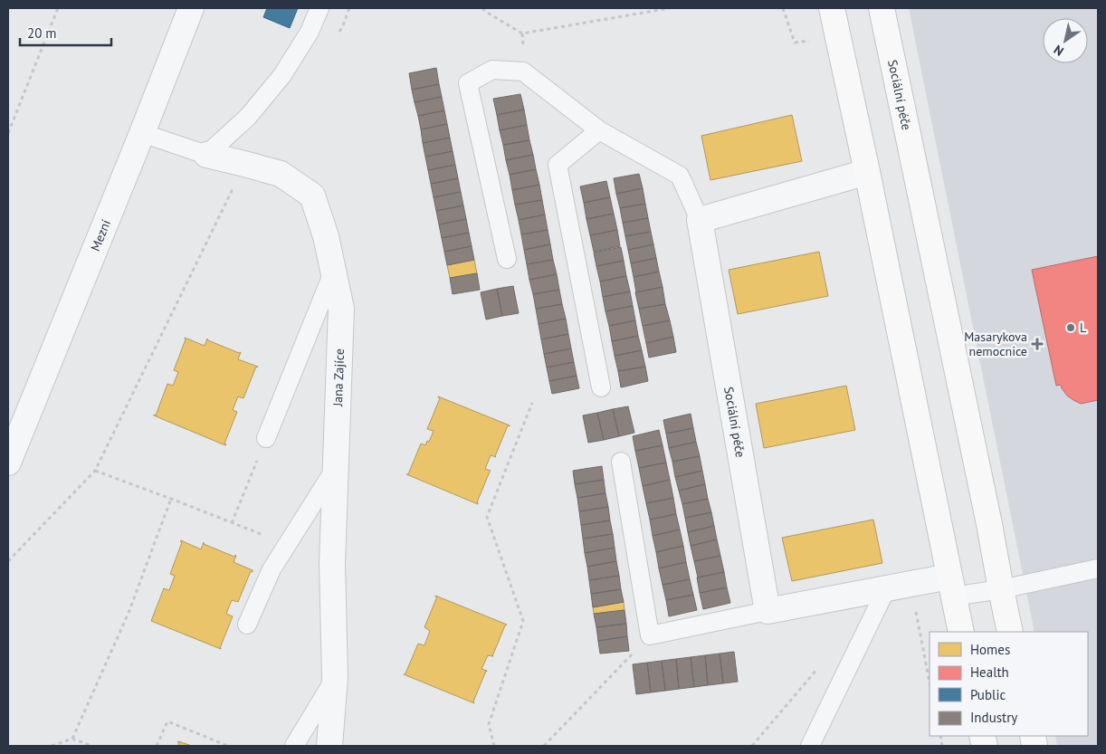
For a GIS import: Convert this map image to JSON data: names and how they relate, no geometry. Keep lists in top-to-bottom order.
{
  "streets": {
    "main road": ["Sociální péče"],
    "street": ["Mezní", "Jana Zajíce"]
  },
  "crossings": [
    ["Mezní", "Jana Zajíce"]
  ],
  "places": {
    "other": ["L"],
    "health": ["Masarykova nemocnice"]
  },
  "legend": [
    "Homes",
    "Health",
    "Public",
    "Industry"
  ],
  "scale_bar": "20 m",
  "north": "bottom left"
}
